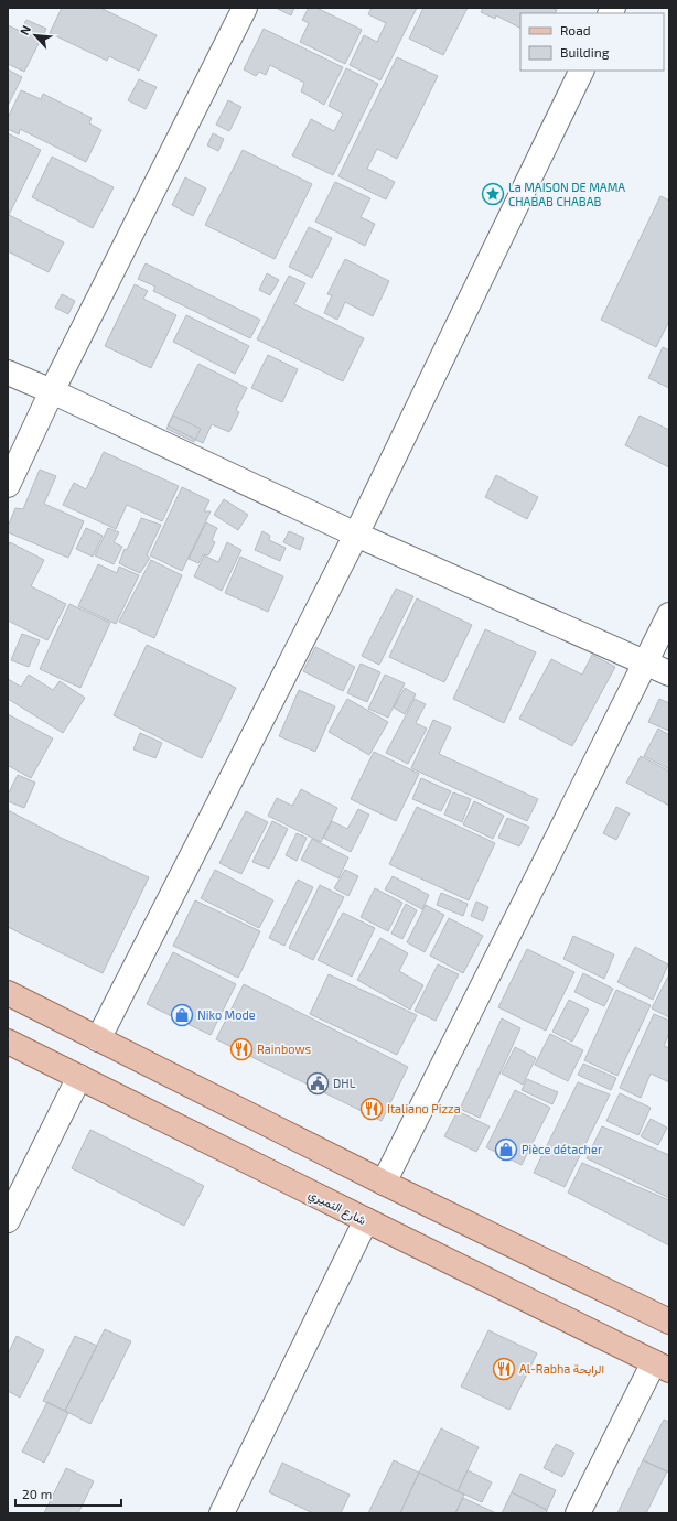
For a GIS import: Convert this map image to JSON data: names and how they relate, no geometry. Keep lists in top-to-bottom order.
{
  "streets": {
    "main road": ["شارع النميري"]
  },
  "places": {
    "place": ["La MAISON DE MAMA CHABAB CHABAB"],
    "shop": ["Niko Mode", "Pièce détacher"],
    "restaurant": ["Rainbows", "Italiano Pizza", "Al-Rabha الرابحة"],
    "public building": ["DHL"]
  },
  "legend": ["Road", "Building"],
  "scale_bar": "20 m",
  "north": "top left"
}
